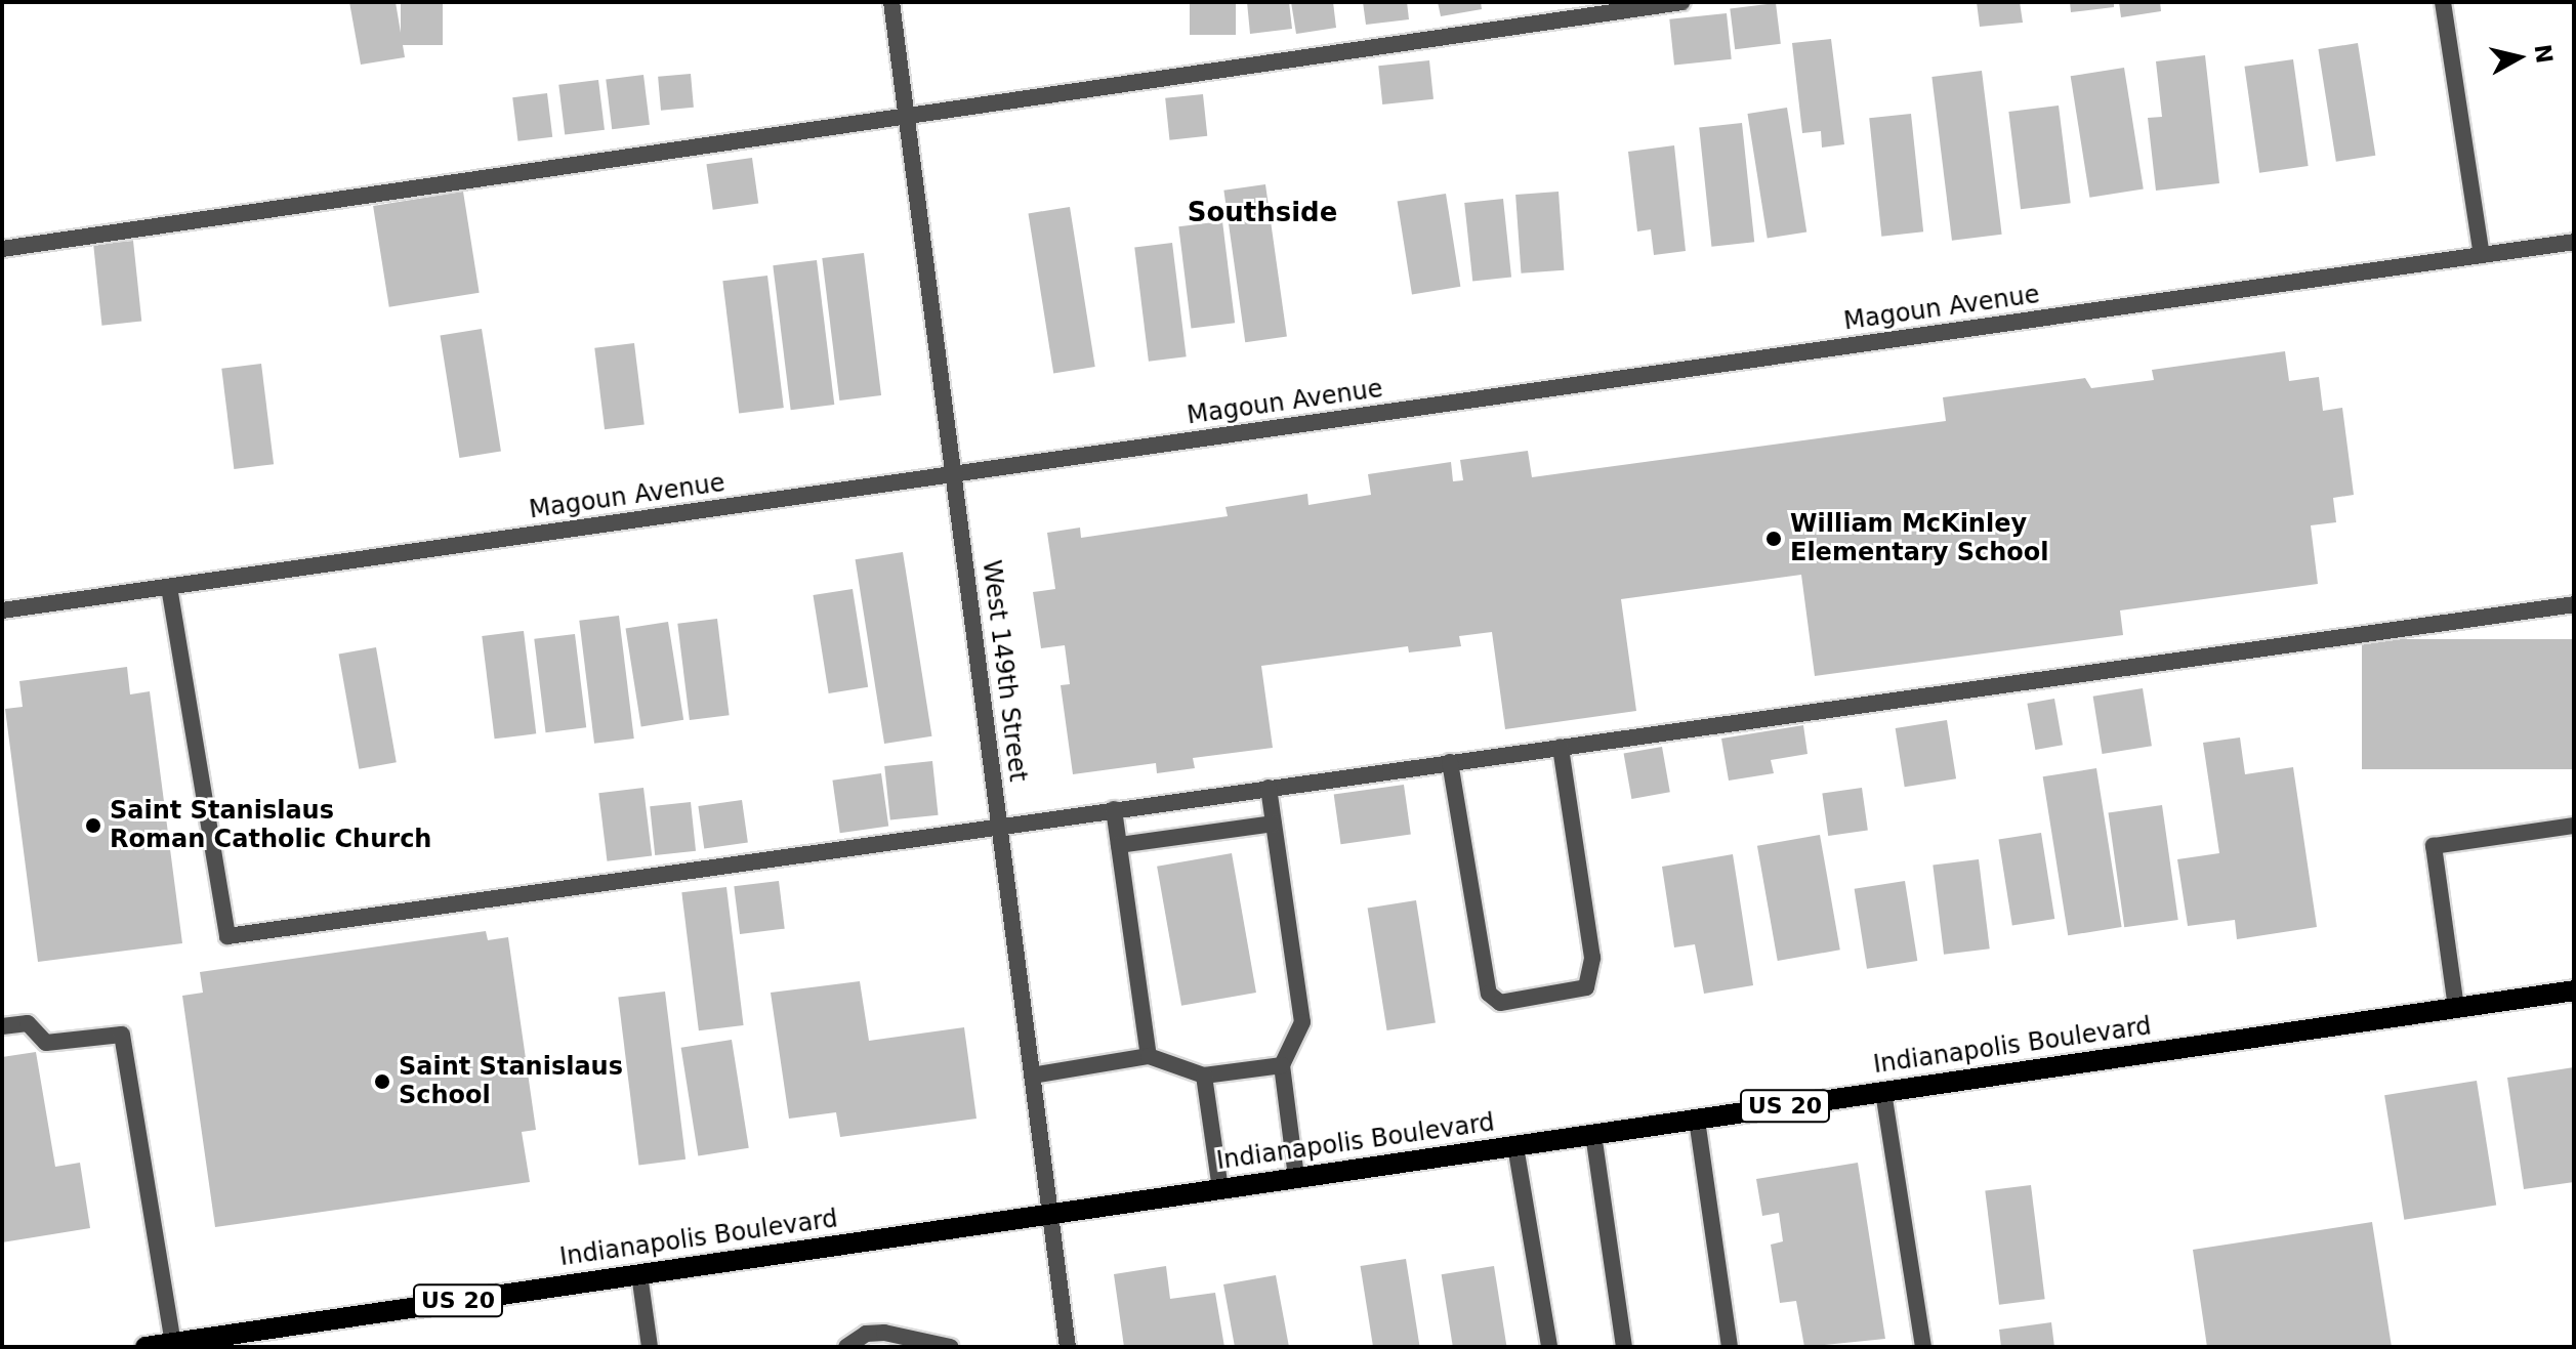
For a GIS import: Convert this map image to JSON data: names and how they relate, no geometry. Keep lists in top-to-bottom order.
{
  "streets": {
    "main road": ["Indianapolis Boulevard", "US 20"],
    "street": ["Magoun Avenue", "West 149th Street"]
  },
  "crossings": [
    ["Magoun Avenue", "West 149th Street"],
    ["West 149th Street", "Indianapolis Boulevard"]
  ],
  "districts": ["Southside"],
  "places": ["William McKinley Elementary School", "Saint Stanislaus Roman Catholic Church", "Saint Stanislaus School"],
  "north": "right"
}
